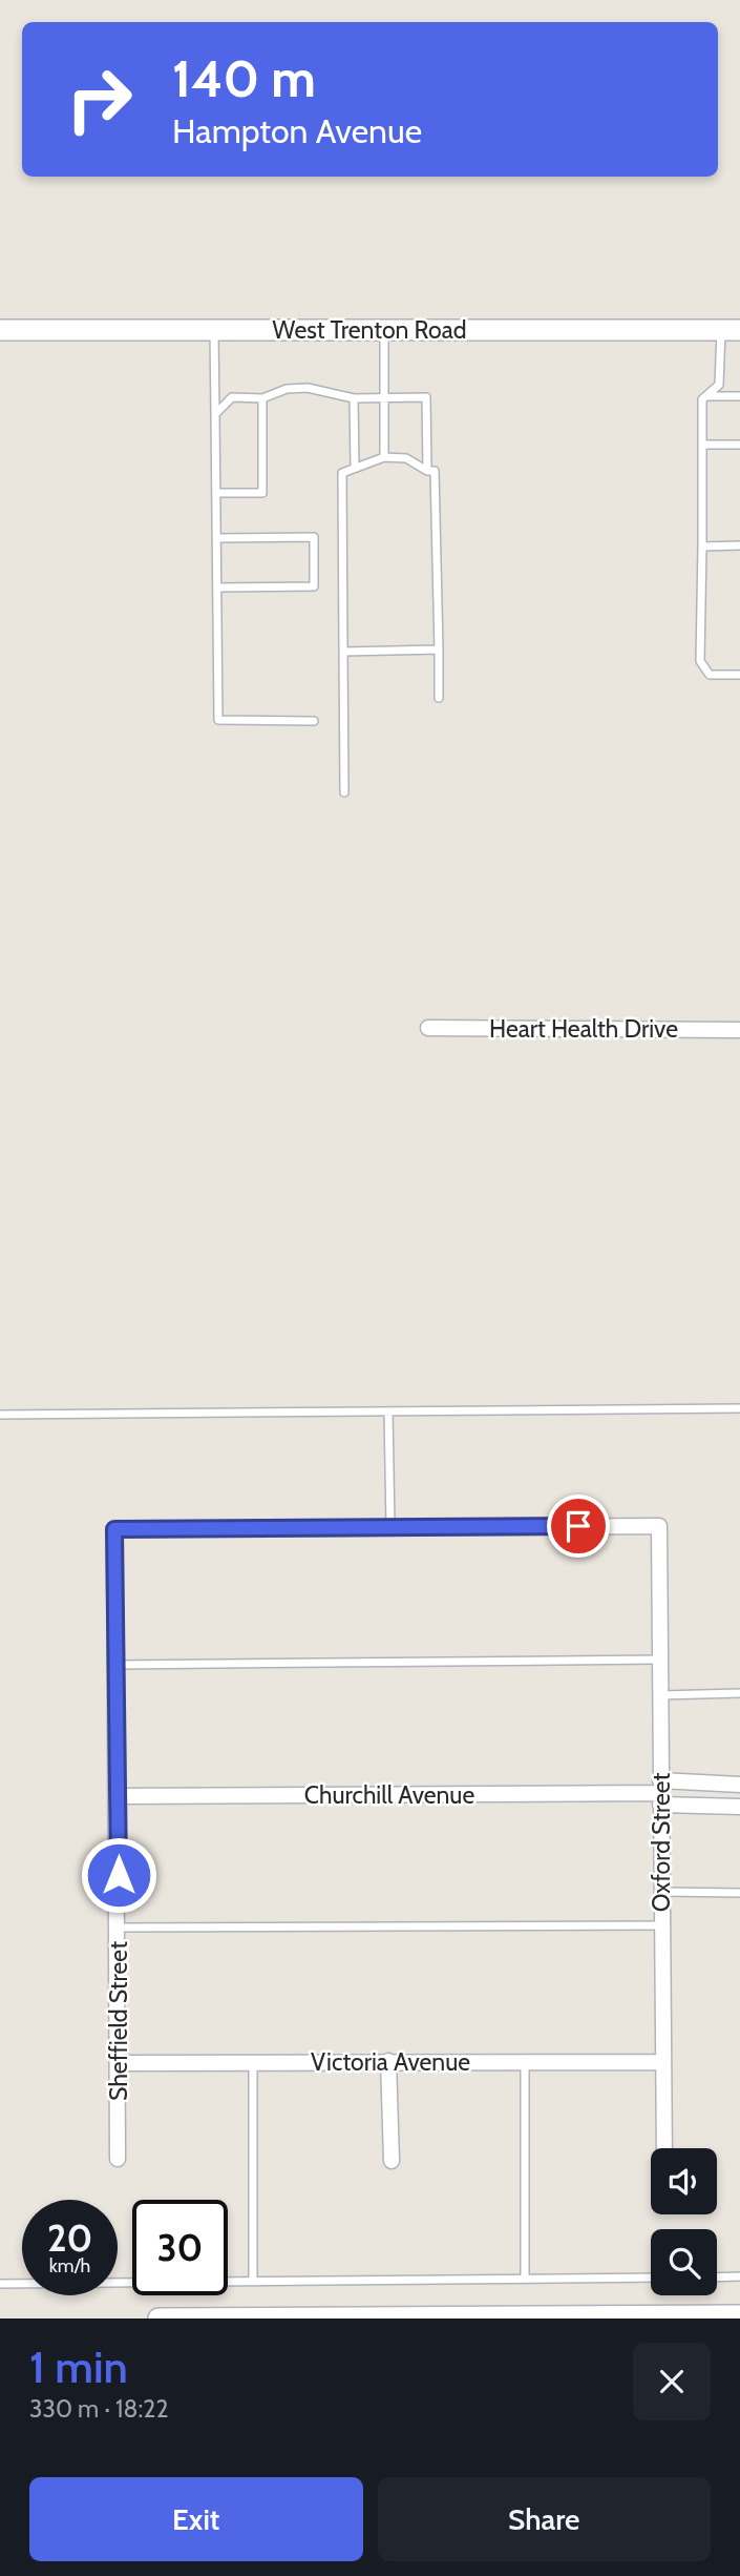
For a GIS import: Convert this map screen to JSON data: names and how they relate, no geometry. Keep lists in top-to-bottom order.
{
  "streets": {
    "main road": ["West Trenton Road"],
    "street": [
      "Heart Health Drive",
      "Churchill Avenue",
      "Oxford Street",
      "Sheffield Street",
      "Victoria Avenue"
    ]
  },
  "crossings": [
    ["Churchill Avenue", "Oxford Street"],
    ["Churchill Avenue", "Sheffield Street"],
    ["Oxford Street", "Sheffield Street"],
    ["Oxford Street", "Victoria Avenue"],
    ["Sheffield Street", "Victoria Avenue"]
  ],
  "page": {
    "turn": ["140 m", "Hampton Avenue"],
    "speed": "20 km/h",
    "limit": "30",
    "heading": ["1 min", "330 m · 18:22"],
    "buttons": ["Exit", "Share"]
  }
}
